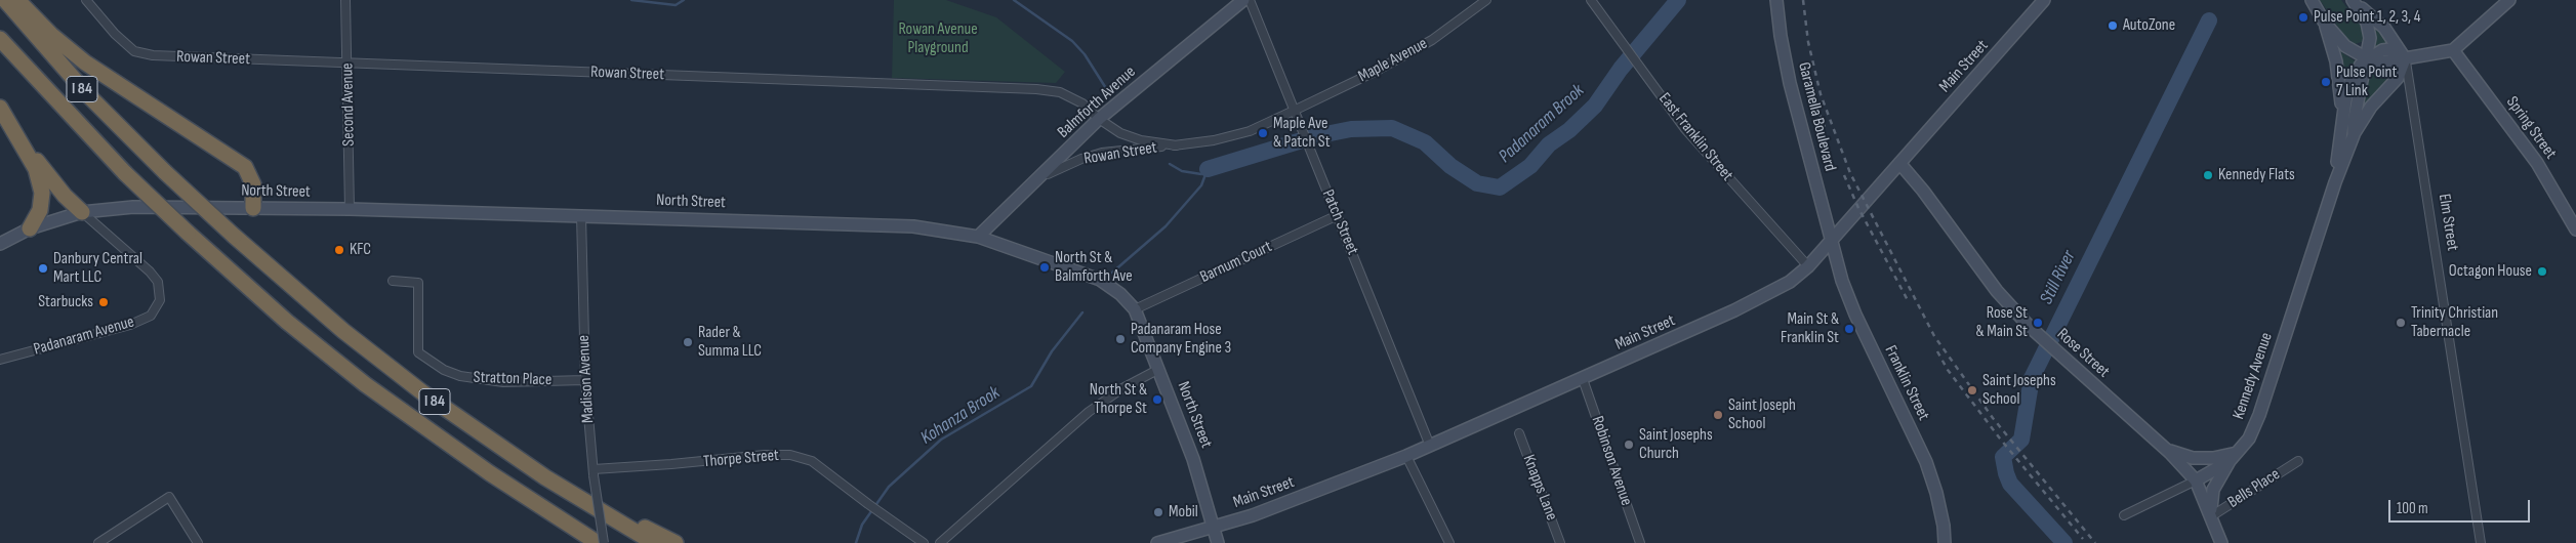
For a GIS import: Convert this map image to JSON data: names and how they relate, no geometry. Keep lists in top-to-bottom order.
{
  "streets": {
    "highway": ["I 84"],
    "main road": [
      "Main Street",
      "Balmforth Avenue",
      "Garamella Boulevard",
      "Spring Street",
      "North Street",
      "Elm Street",
      "Rose Street",
      "Kennedy Avenue",
      "Franklin Street"
    ],
    "street": [
      "Rowan Street",
      "Maple Avenue",
      "Second Avenue",
      "East Franklin Street",
      "Patch Street",
      "Barnum Court",
      "Padanaram Avenue",
      "Stratton Place",
      "Madison Avenue",
      "Thorpe Street",
      "Robinson Avenue",
      "Knapps Lane",
      "Bells Place"
    ]
  },
  "crossings": [
    ["Rowan Street", "Maple Avenue"],
    ["Rowan Street", "Balmforth Avenue"],
    ["Rowan Street", "Second Avenue"],
    ["Rowan Street", "Patch Street"],
    ["Maple Avenue", "Patch Street"],
    ["Main Street", "Garamella Boulevard"],
    ["Main Street", "East Franklin Street"],
    ["Main Street", "North Street"],
    ["Main Street", "Patch Street"],
    ["Main Street", "Rose Street"],
    ["Main Street", "Franklin Street"],
    ["Main Street", "Robinson Avenue"],
    ["Balmforth Avenue", "North Street"],
    ["Second Avenue", "North Street"],
    ["Garamella Boulevard", "Franklin Street"],
    ["North Street", "Barnum Court"],
    ["North Street", "Padanaram Avenue"],
    ["North Street", "Madison Avenue"],
    ["Patch Street", "Barnum Court"],
    ["Elm Street", "Kennedy Avenue"],
    ["Rose Street", "Kennedy Avenue"],
    ["Rose Street", "Bells Place"],
    ["Stratton Place", "Madison Avenue"],
    ["Madison Avenue", "Thorpe Street"]
  ],
  "water": ["Padanaram Brook", "Still River", "Kohanza Brook"],
  "parks": ["Rowan Avenue Playground"],
  "places": [
    "Pulse Point 1, 2, 3, 4",
    "AutoZone",
    "Pulse Point 7 Link",
    "Maple Ave & Patch St",
    "Kennedy Flats",
    "KFC",
    "North St & Balmforth Ave",
    "Danbury Central Mart LLC",
    "Octagon House",
    "Starbucks",
    "Rose St & Main St",
    "Trinity Christian Tabernacle",
    "Main St & Franklin St",
    "Padanaram Hose Company Engine 3",
    "Rader & Summa LLC",
    "Saint Josephs School",
    "North St & Thorpe St",
    "Saint Joseph School",
    "Saint Josephs Church",
    "Mobil"
  ],
  "scale_bar": "100 m"
}
